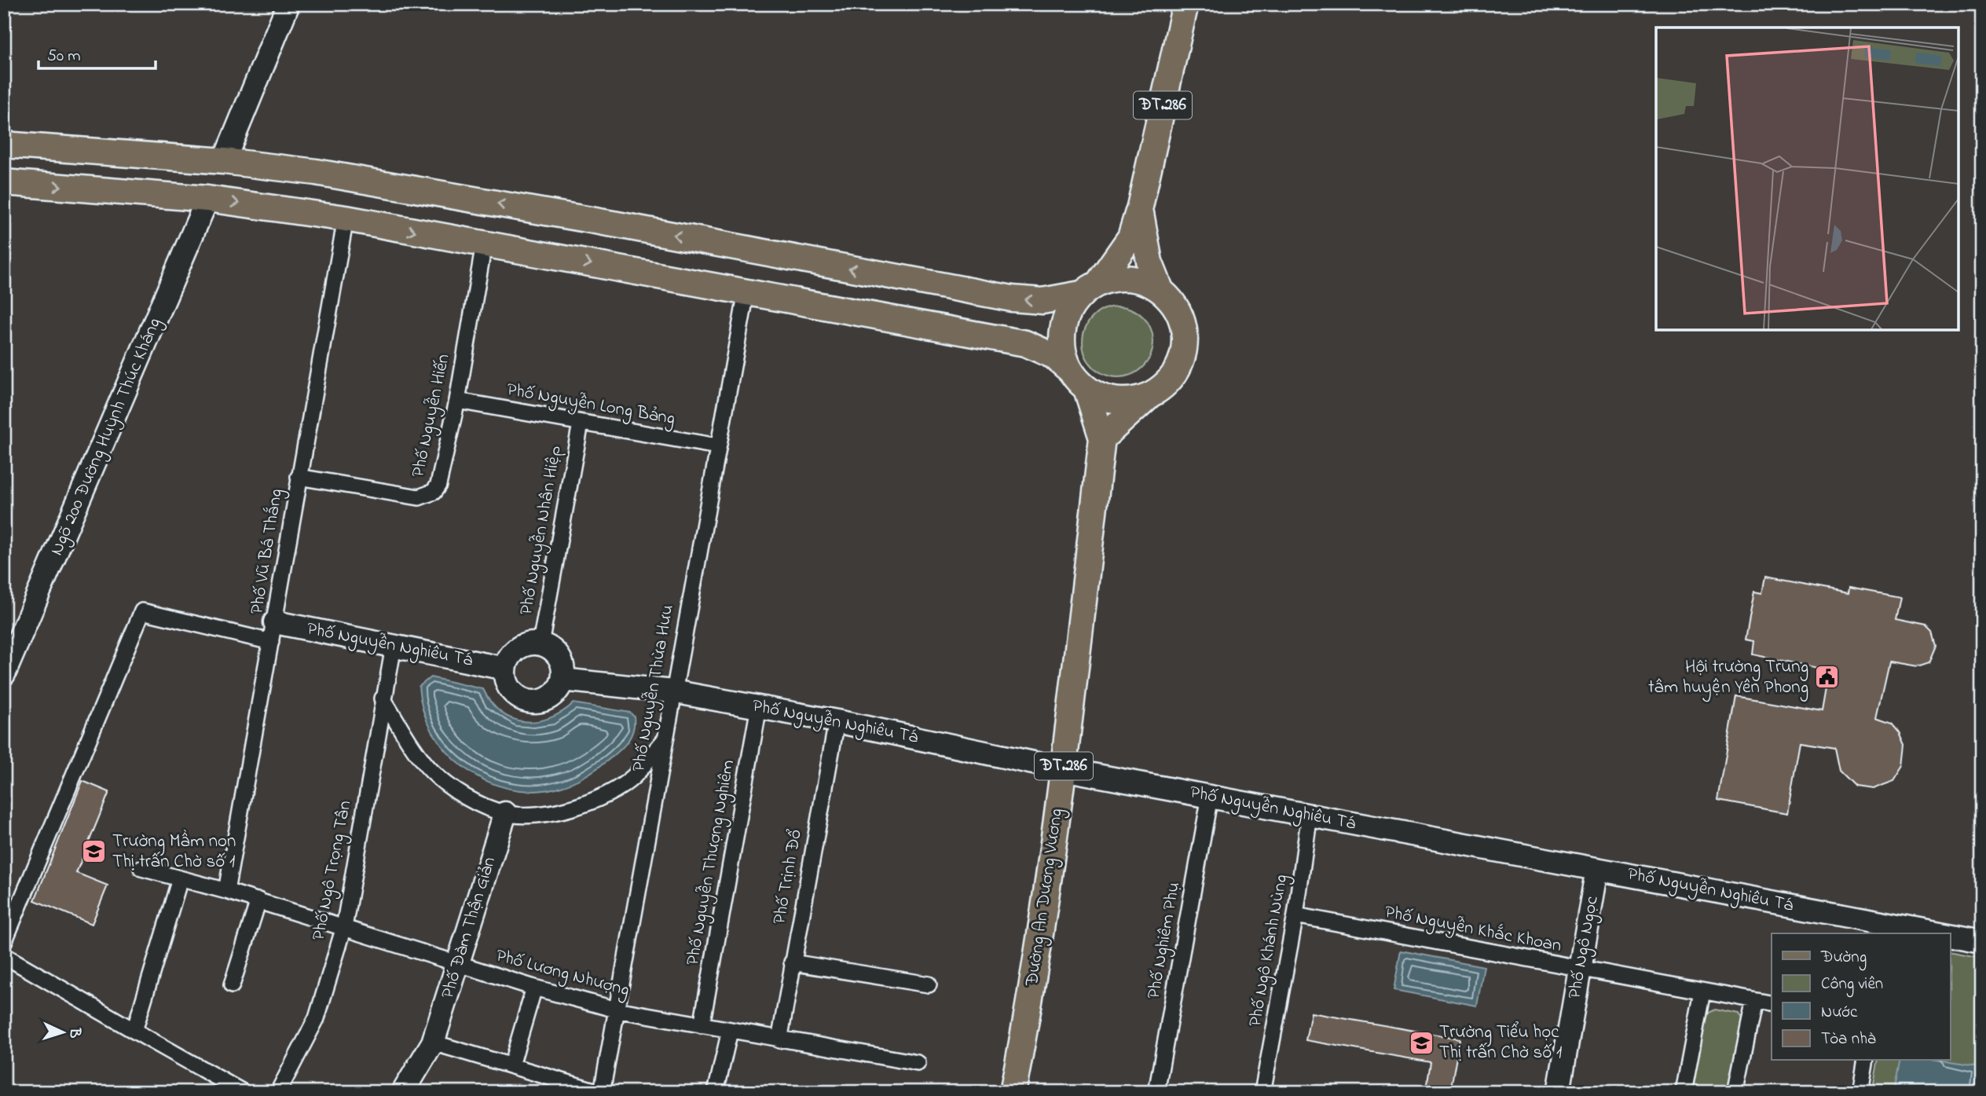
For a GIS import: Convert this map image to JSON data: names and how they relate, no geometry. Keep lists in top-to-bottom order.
{
  "streets": {
    "main road": ["ĐT.286", "Đường An Dương Vương"],
    "street": [
      "Phố Nguyễn Long Bảng",
      "Phố Nguyễn Hiến",
      "Ngõ 200 Đường Huỳnh Thúc Kháng",
      "Phố Nguyễn Nhân Hiệp",
      "Phố Vũ Bá Thắng",
      "Phố Nguyễn Nghiêu Tá",
      "Phố Nguyễn Thừa Hưu",
      "Phố Nguyễn Thượng Nghiêm",
      "Phố Ngô Trọng Tân",
      "Phố Trịnh Đổ",
      "Phố Đàm Thận Giản",
      "Phố Nguyễn Khắc Khoan",
      "Phố Nghiêm Phụ",
      "Phố Ngô Ngọc",
      "Phố Ngô Khánh Nùng",
      "Phố Lương Nhượng"
    ]
  },
  "crossings": [
    ["ĐT.286", "Đường An Dương Vương"],
    ["Phố Nguyễn Long Bảng", "Phố Nguyễn Hiến"],
    ["Phố Nguyễn Long Bảng", "Phố Nguyễn Nhân Hiệp"],
    ["Phố Nguyễn Long Bảng", "Phố Nguyễn Thừa Hưu"],
    ["Phố Nguyễn Hiến", "Phố Vũ Bá Thắng"],
    ["Phố Nguyễn Nhân Hiệp", "Phố Nguyễn Nghiêu Tá"],
    ["Phố Vũ Bá Thắng", "Phố Nguyễn Nghiêu Tá"],
    ["Phố Vũ Bá Thắng", "Phố Lương Nhượng"],
    ["Phố Nguyễn Nghiêu Tá", "Phố Nguyễn Thừa Hưu"],
    ["Phố Nguyễn Nghiêu Tá", "Phố Nguyễn Thượng Nghiêm"],
    ["Phố Nguyễn Nghiêu Tá", "Phố Ngô Trọng Tân"],
    ["Phố Nguyễn Nghiêu Tá", "Phố Trịnh Đổ"],
    ["Phố Nguyễn Nghiêu Tá", "Đường An Dương Vương"],
    ["Phố Nguyễn Nghiêu Tá", "Phố Nghiêm Phụ"],
    ["Phố Nguyễn Nghiêu Tá", "Phố Ngô Ngọc"],
    ["Phố Nguyễn Nghiêu Tá", "Phố Ngô Khánh Nùng"],
    ["Phố Nguyễn Thừa Hưu", "Phố Lương Nhượng"],
    ["Phố Nguyễn Thượng Nghiêm", "Phố Lương Nhượng"],
    ["Phố Ngô Trọng Tân", "Phố Lương Nhượng"],
    ["Phố Trịnh Đổ", "Phố Lương Nhượng"],
    ["Phố Đàm Thận Giản", "Phố Lương Nhượng"],
    ["Phố Nguyễn Khắc Khoan", "Phố Ngô Ngọc"],
    ["Phố Nguyễn Khắc Khoan", "Phố Ngô Khánh Nùng"]
  ],
  "places": {
    "public building": ["Hội trường Trung tâm huyện Yên Phong"],
    "school or university": ["Trường Mầm non Thị trấn Chờ số 1", "Trường Tiểu học Thị trấn Chờ số 1"]
  },
  "legend": [
    "Đường",
    "Công viên",
    "Nước",
    "Tòa nhà"
  ],
  "scale_bar": "50 m",
  "north": "right"
}
